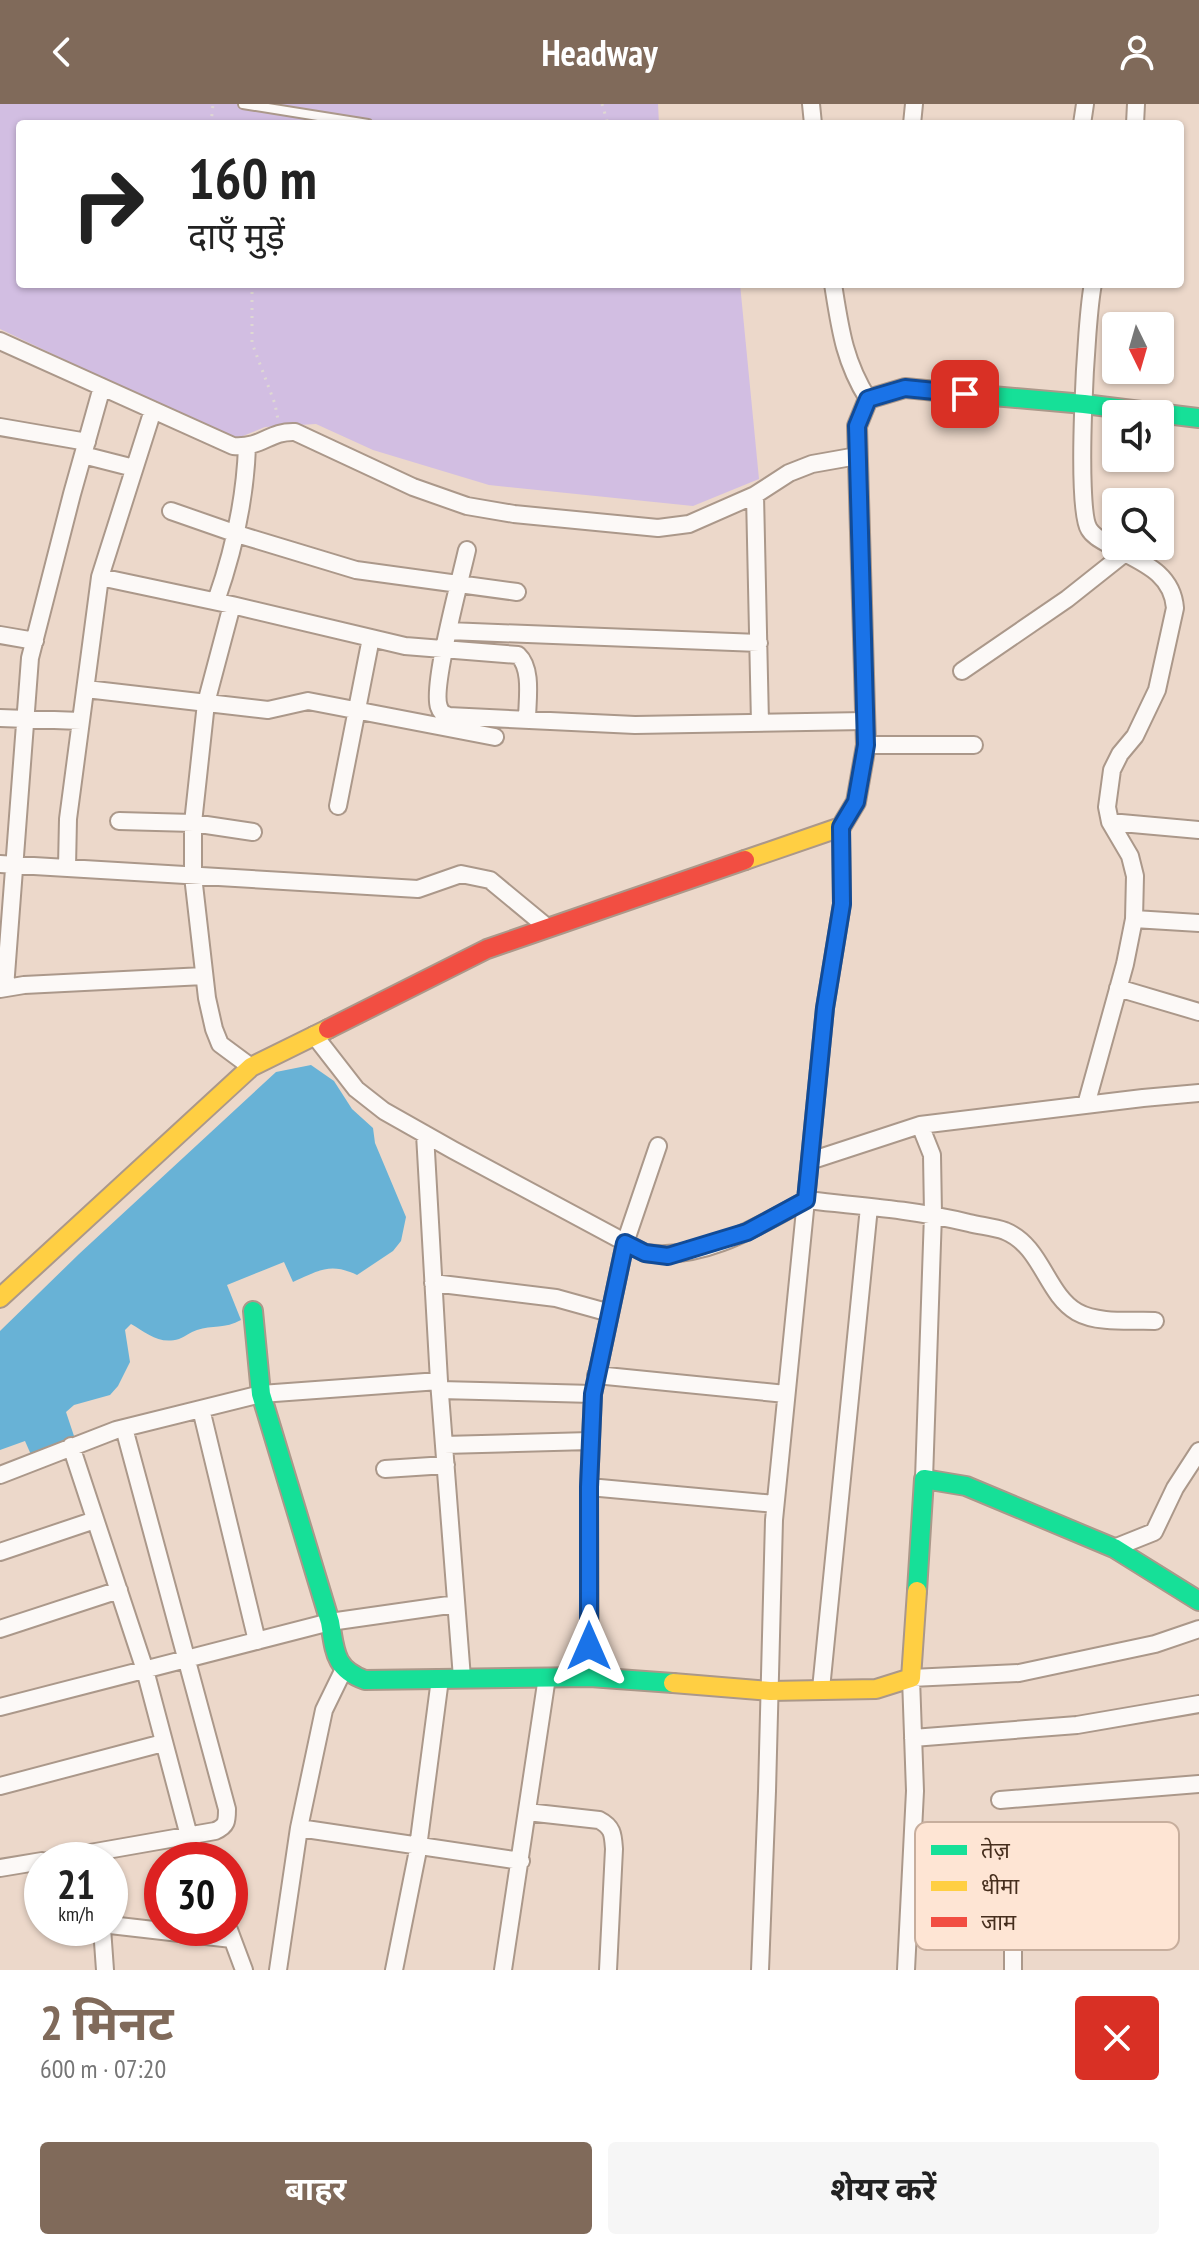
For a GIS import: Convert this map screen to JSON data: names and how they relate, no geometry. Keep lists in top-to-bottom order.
{
  "legend": ["तेज़", "धीमा", "जाम"],
  "north": "bottom",
  "page": {
    "header": "Headway",
    "turn": ["160 m", "दाएँ मुड़ें"],
    "speed": "21 km/h",
    "limit": "30",
    "heading": ["2 मिनट", "600 m · 07:20"],
    "buttons": ["बाहर", "शेयर करें"]
  }
}
